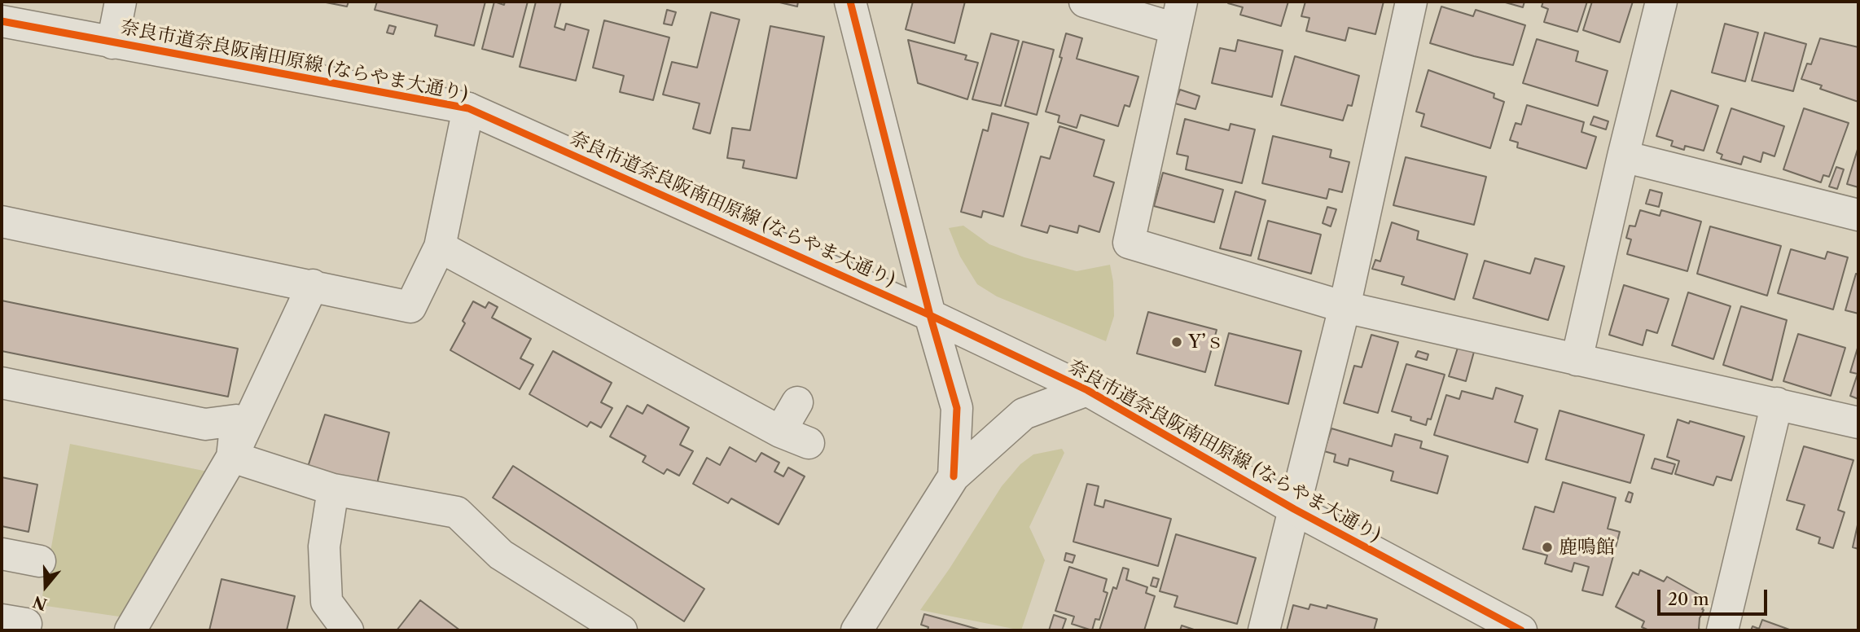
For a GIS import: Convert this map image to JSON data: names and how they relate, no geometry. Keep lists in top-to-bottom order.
{
  "streets": {
    "street": ["奈良市道奈良阪南田原線 (ならやま大通り)"]
  },
  "places": ["Y’ｓ", "鹿鳴館"],
  "scale_bar": "20 m",
  "north": "bottom"
}
